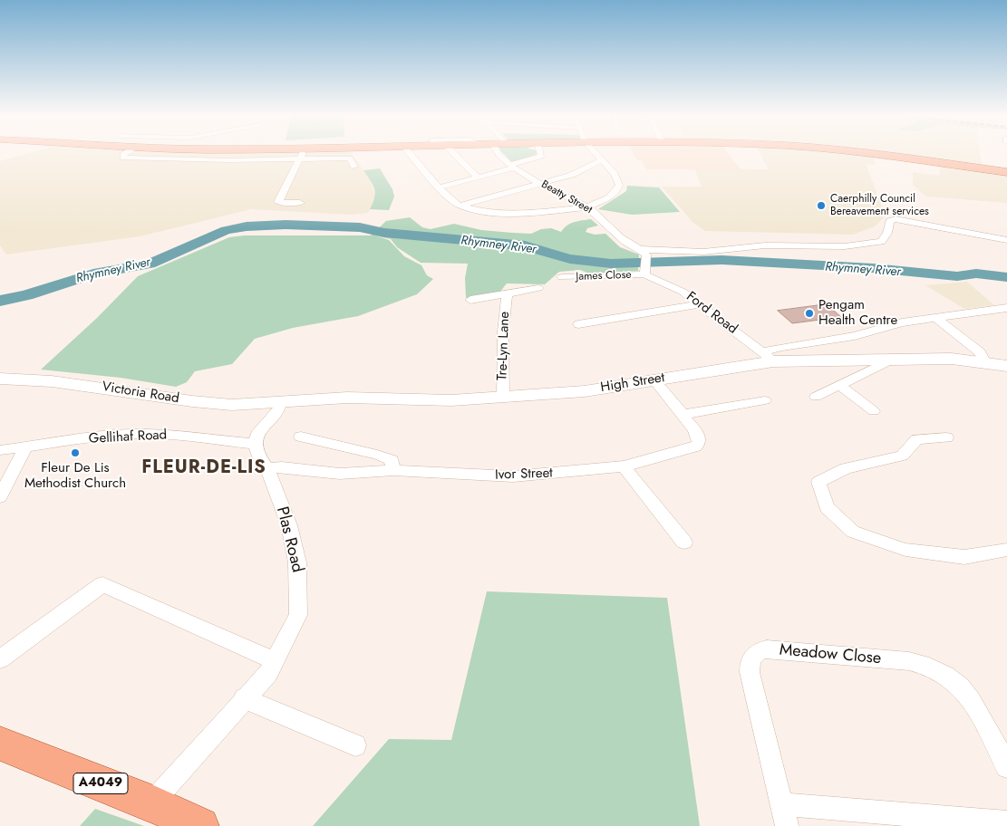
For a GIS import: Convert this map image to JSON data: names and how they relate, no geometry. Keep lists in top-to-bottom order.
{
  "streets": {
    "main road": ["High Street", "Victoria Road", "A4049"],
    "street": [
      "Beatty Street",
      "James Close",
      "Ford Road",
      "Tre-Lyn Lane",
      "Gellihaf Road",
      "Ivor Street",
      "Plas Road",
      "Meadow Close"
    ]
  },
  "crossings": [
    ["James Close", "Ford Road"],
    ["Ford Road", "High Street"],
    ["Tre-Lyn Lane", "High Street"],
    ["High Street", "Victoria Road"],
    ["High Street", "Ivor Street"],
    ["Gellihaf Road", "Plas Road"],
    ["Ivor Street", "Plas Road"],
    ["Plas Road", "A4049"]
  ],
  "districts": ["FLEUR-DE-LIS"],
  "water": ["Rhymney River"],
  "places": ["Caerphilly Council Bereavement services", "Pengam Health Centre", "Fleur De Lis Methodist Church"]
}
